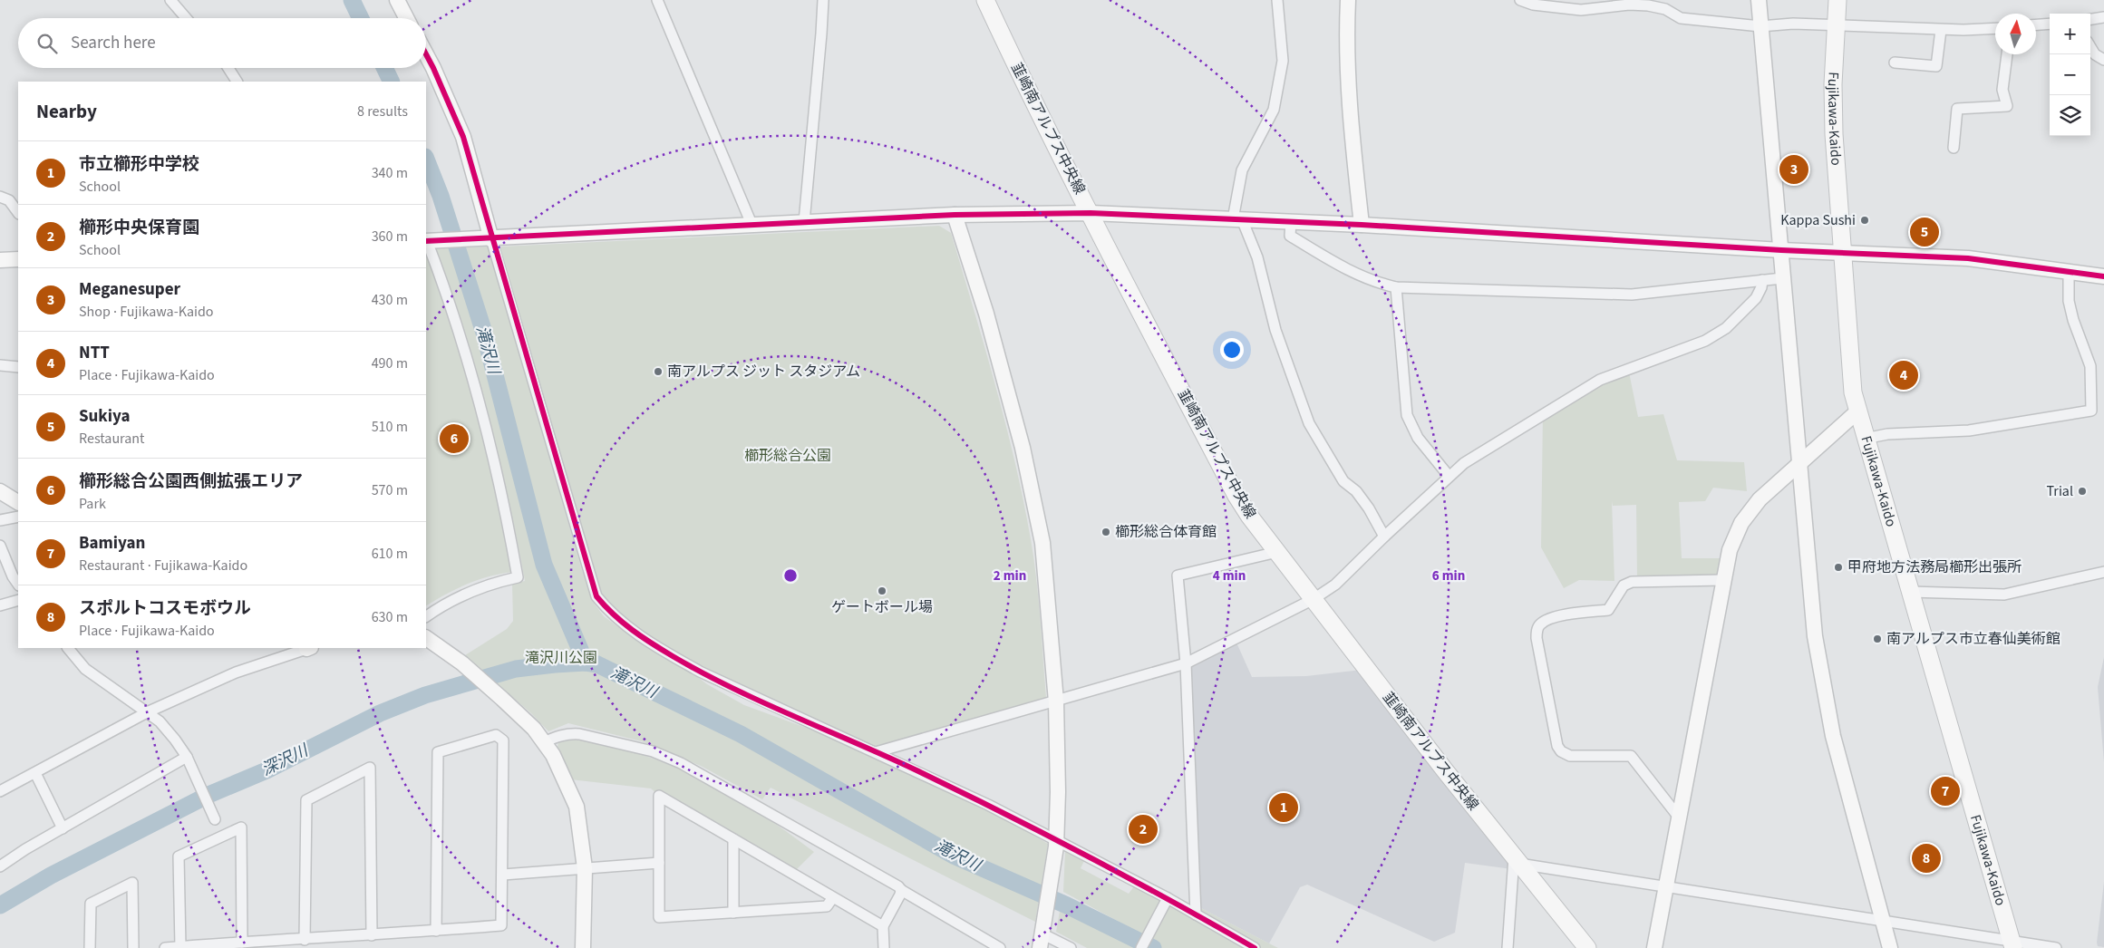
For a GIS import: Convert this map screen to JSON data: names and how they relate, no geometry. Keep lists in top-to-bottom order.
{
  "streets": {
    "main road": ["Fujikawa-Kaido", "韮崎南アルプス中央線"]
  },
  "water": ["滝沢川", "深沢川"],
  "parks": ["櫛形総合公園", "滝沢川公園"],
  "places": [
    "Kappa Sushi",
    "南アルプス ジット スタジアム",
    "Trial",
    "櫛形総合体育館",
    "甲府地方法務局櫛形出張所",
    "ゲートボール場",
    "南アルプス市立春仙美術館"
  ],
  "north": "top",
  "page": {
    "map_buttons": ["+", "−"],
    "search": "Search here",
    "heading": ["Nearby", "8 results"],
    "list": [
      {
        "mark": "1",
        "name": "市立櫛形中学校",
        "note": "School",
        "value": "340 m"
      },
      {
        "mark": "2",
        "name": "櫛形中央保育園",
        "note": "School",
        "value": "360 m"
      },
      {
        "mark": "3",
        "name": "Meganesuper",
        "note": "Shop · Fujikawa-Kaido",
        "value": "430 m"
      },
      {
        "mark": "4",
        "name": "NTT",
        "note": "Place · Fujikawa-Kaido",
        "value": "490 m"
      },
      {
        "mark": "5",
        "name": "Sukiya",
        "note": "Restaurant",
        "value": "510 m"
      },
      {
        "mark": "6",
        "name": "櫛形総合公園西側拡張エリア",
        "note": "Park",
        "value": "570 m"
      },
      {
        "mark": "7",
        "name": "Bamiyan",
        "note": "Restaurant · Fujikawa-Kaido",
        "value": "610 m"
      },
      {
        "mark": "8",
        "name": "スポルトコスモボウル",
        "note": "Place · Fujikawa-Kaido",
        "value": "630 m"
      }
    ],
    "pins": [
      "3",
      "5",
      "4",
      "6",
      "7",
      "1",
      "2",
      "8"
    ]
  },
  "rings": ["2 min", "4 min", "6 min"]
}
